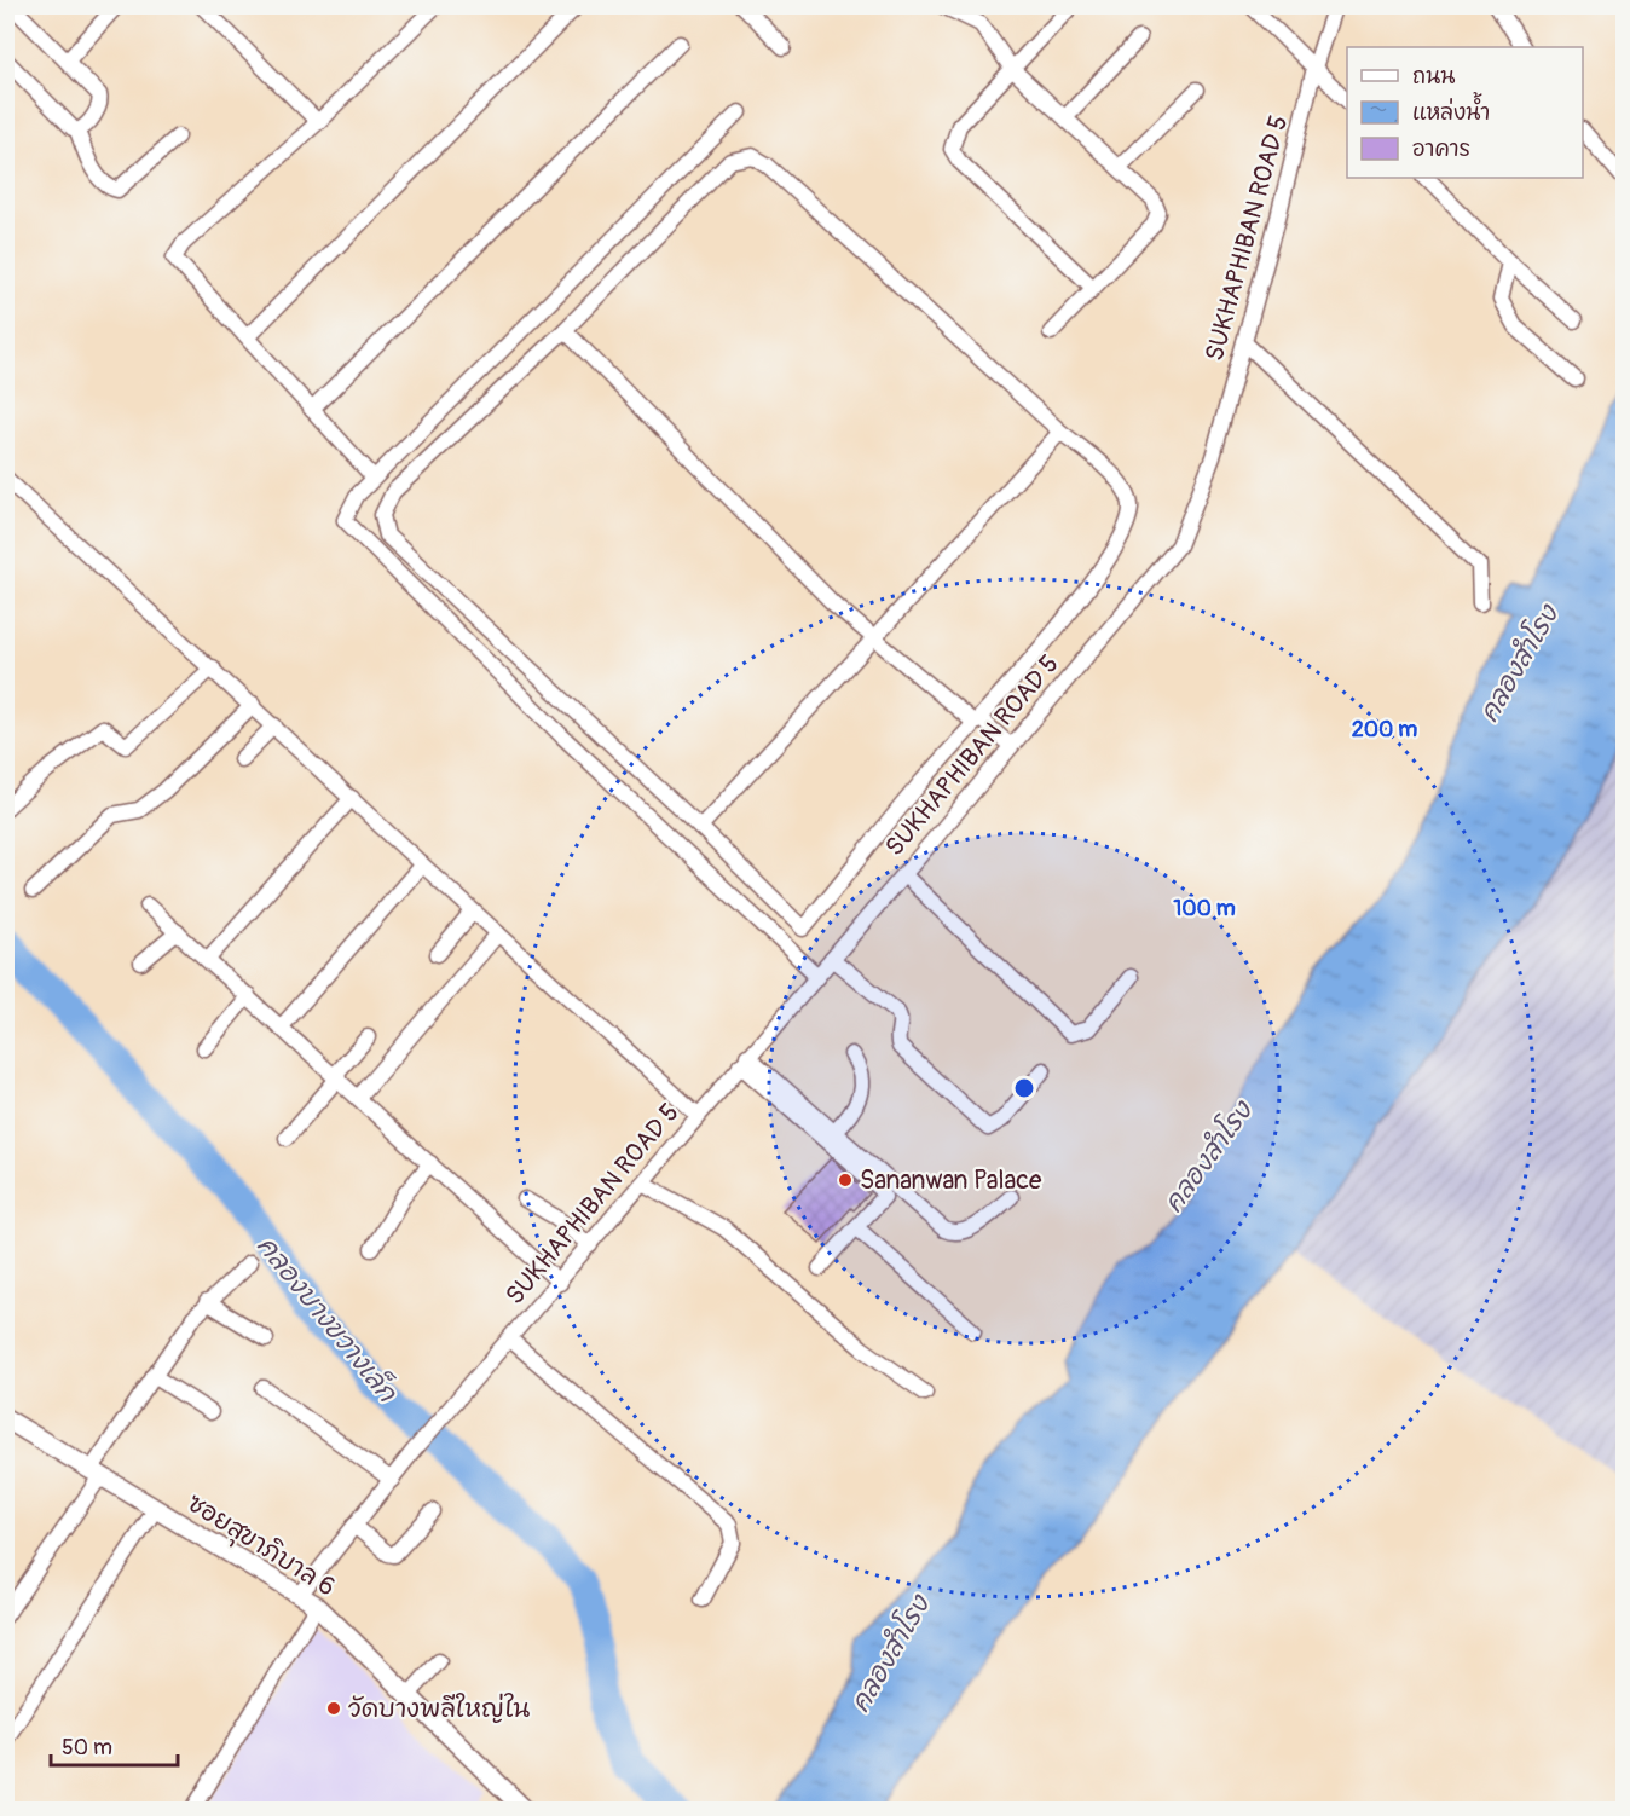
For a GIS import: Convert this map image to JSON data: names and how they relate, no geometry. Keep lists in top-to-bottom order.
{
  "streets": {
    "street": ["SUKHAPHIBAN ROAD 5", "ซอยสุขาภิบาล 6"]
  },
  "crossings": [
    ["SUKHAPHIBAN ROAD 5", "ซอยสุขาภิบาล 6"]
  ],
  "water": ["คลองสำโรง", "คลองบางขวางเล็ก"],
  "places": ["Sananwan Palace", "วัดบางพลีใหญ่ใน"],
  "legend": ["ถนน", "แหล่งน้ำ", "อาคาร"],
  "scale_bar": "50 m",
  "rings": ["200 m", "100 m"]
}
